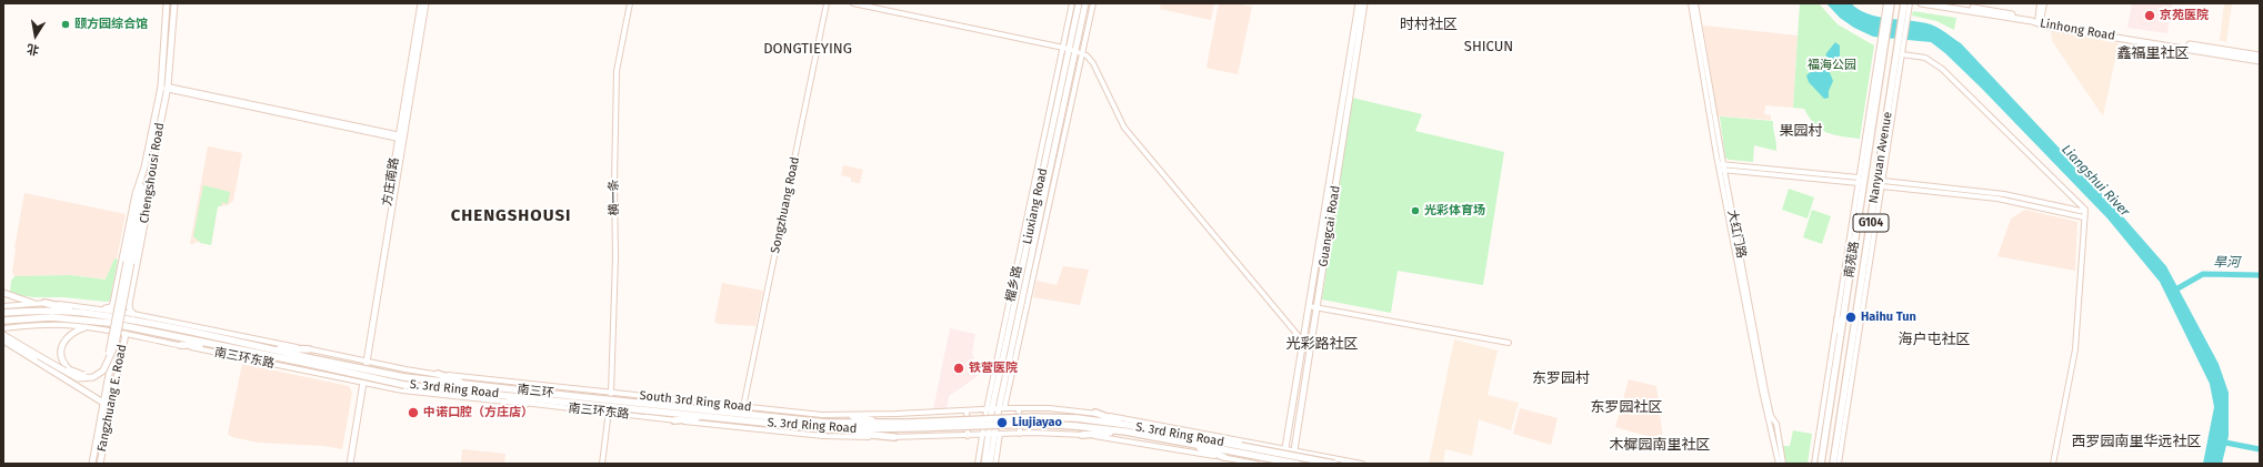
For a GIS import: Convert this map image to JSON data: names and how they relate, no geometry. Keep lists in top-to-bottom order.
{
  "streets": {
    "highway": [
      "G104",
      "南苑路",
      "S. 3rd Ring Road",
      "南三环"
    ],
    "main road": [
      "Linhong Road",
      "Chengshousi Road",
      "方庄南路",
      "Liuxiang Road",
      "Guangcai Road",
      "Fangzhuang E. Road"
    ],
    "street": [
      "横一条",
      "Songzhuang Road",
      "大红门路",
      "榴乡路",
      "南三环东路",
      "South 3rd Ring Road"
    ]
  },
  "crossings": [
    ["Chengshousi Road", "南三环东路"],
    ["方庄南路", "南三环东路"],
    ["横一条", "南三环东路"],
    ["横一条", "South 3rd Ring Road"],
    ["Songzhuang Road", "South 3rd Ring Road"],
    ["Liuxiang Road", "榴乡路"],
    ["Liuxiang Road", "South 3rd Ring Road"],
    ["G104", "南苑路"],
    ["Guangcai Road", "South 3rd Ring Road"],
    ["榴乡路", "South 3rd Ring Road"],
    ["南三环东路", "Fangzhuang E. Road"],
    ["南三环东路", "South 3rd Ring Road"],
    ["S. 3rd Ring Road", "南三环"]
  ],
  "districts": [
    "时村社区",
    "SHICUN",
    "DONGTIEYING",
    "鑫福里社区",
    "果园村",
    "CHENGSHOUSI",
    "海户屯社区",
    "光彩路社区",
    "东罗园村",
    "东罗园社区",
    "西罗园南里华远社区",
    "木樨园南里社区"
  ],
  "water": ["Liangshui River", "旱河"],
  "parks": ["福海公园"],
  "places": [
    "京苑医院",
    "颐方园综合馆",
    "光彩体育场",
    "Haihu Tun",
    "铁营医院",
    "中诺口腔（方庄店）",
    "Liujiayao"
  ],
  "north": "bottom"
}
